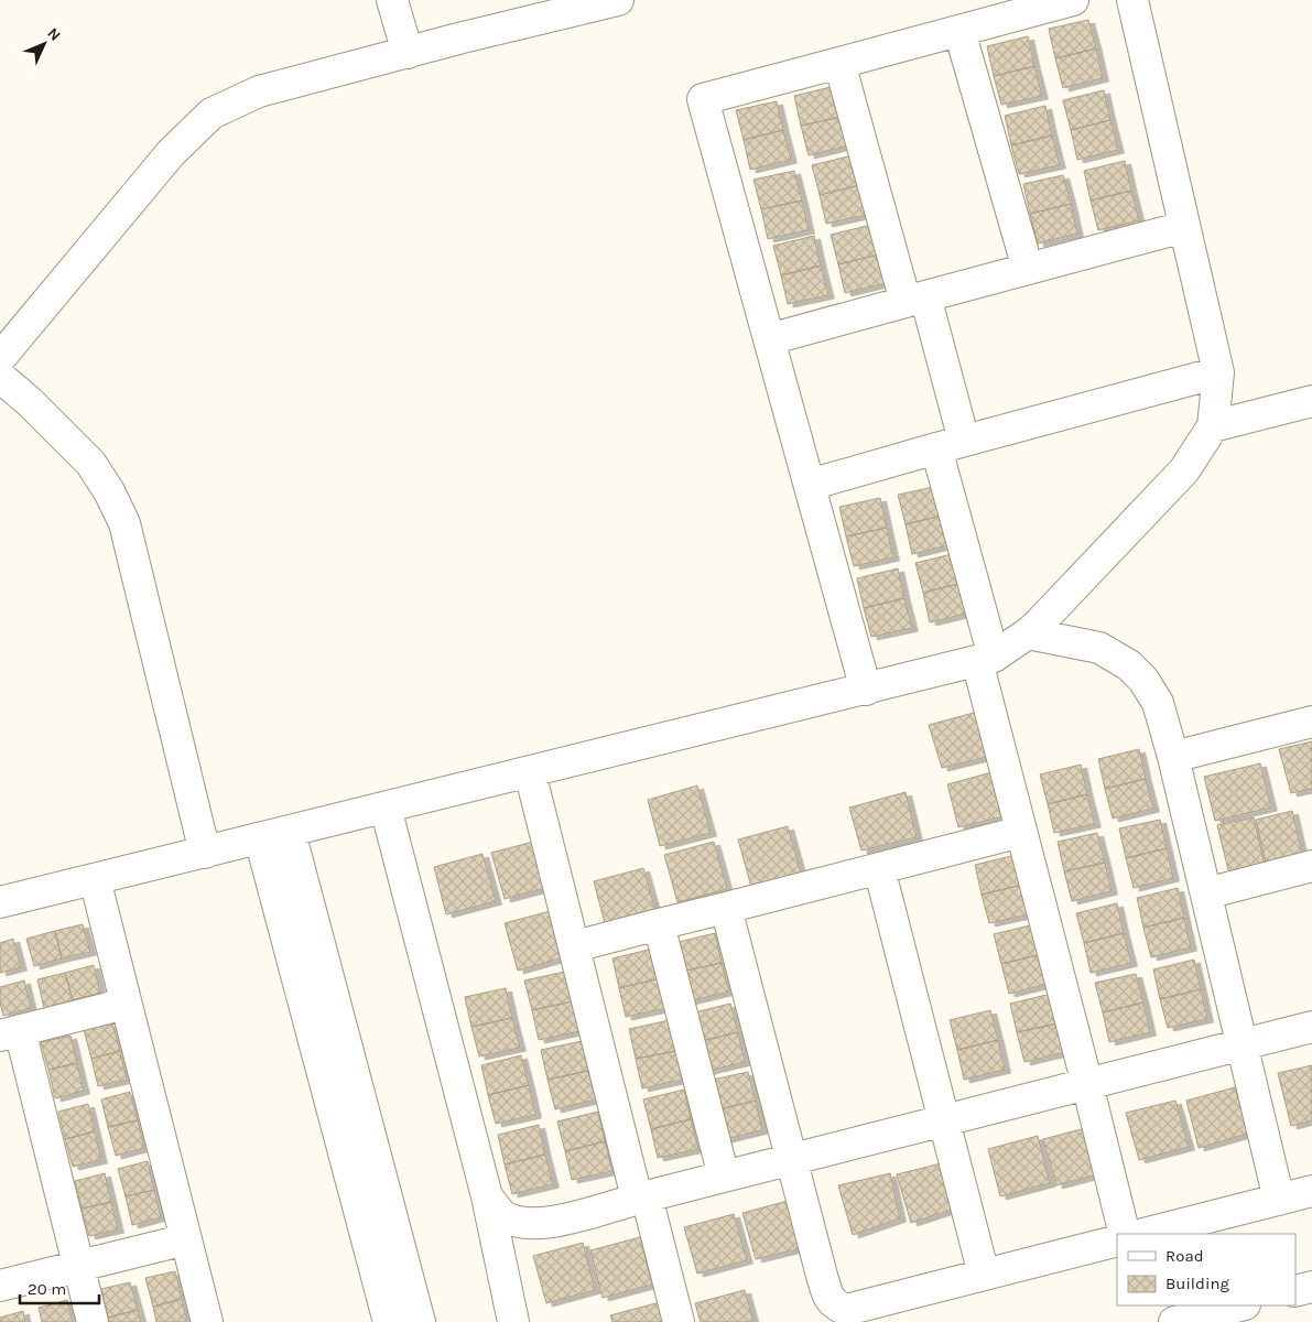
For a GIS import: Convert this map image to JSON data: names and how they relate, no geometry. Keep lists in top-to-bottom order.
{
  "legend": ["Road", "Building"],
  "scale_bar": "20 m",
  "north": "top right"
}
